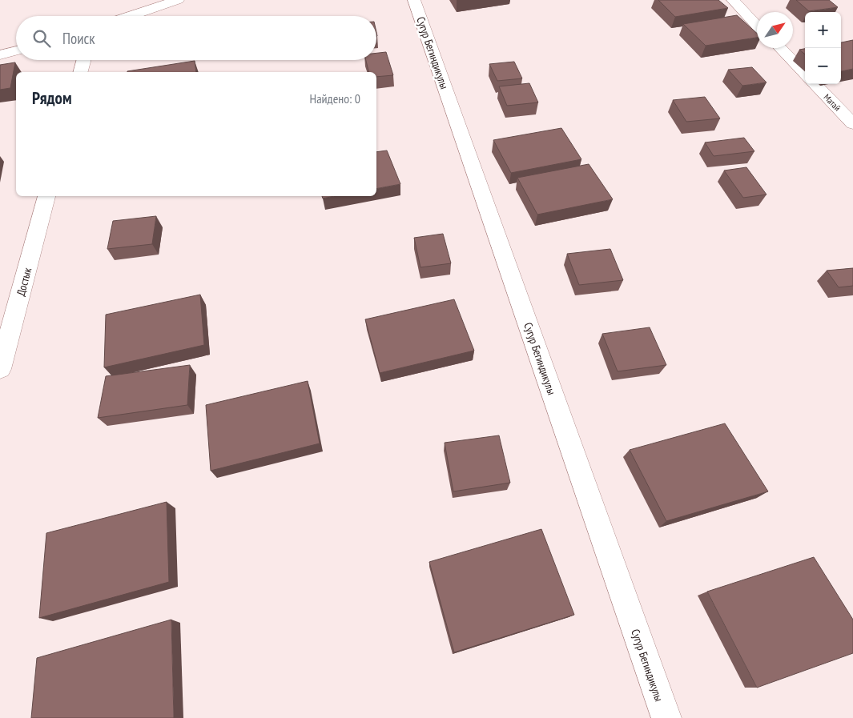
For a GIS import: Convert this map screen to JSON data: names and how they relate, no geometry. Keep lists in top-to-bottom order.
{
  "streets": {
    "street": ["Сугур Бегиндикулы", "Матай", "Достык"]
  },
  "north": "top right",
  "page": {
    "map_buttons": ["+", "−"],
    "search": "Поиск",
    "heading": ["Рядом", "Найдено: 0"]
  }
}
